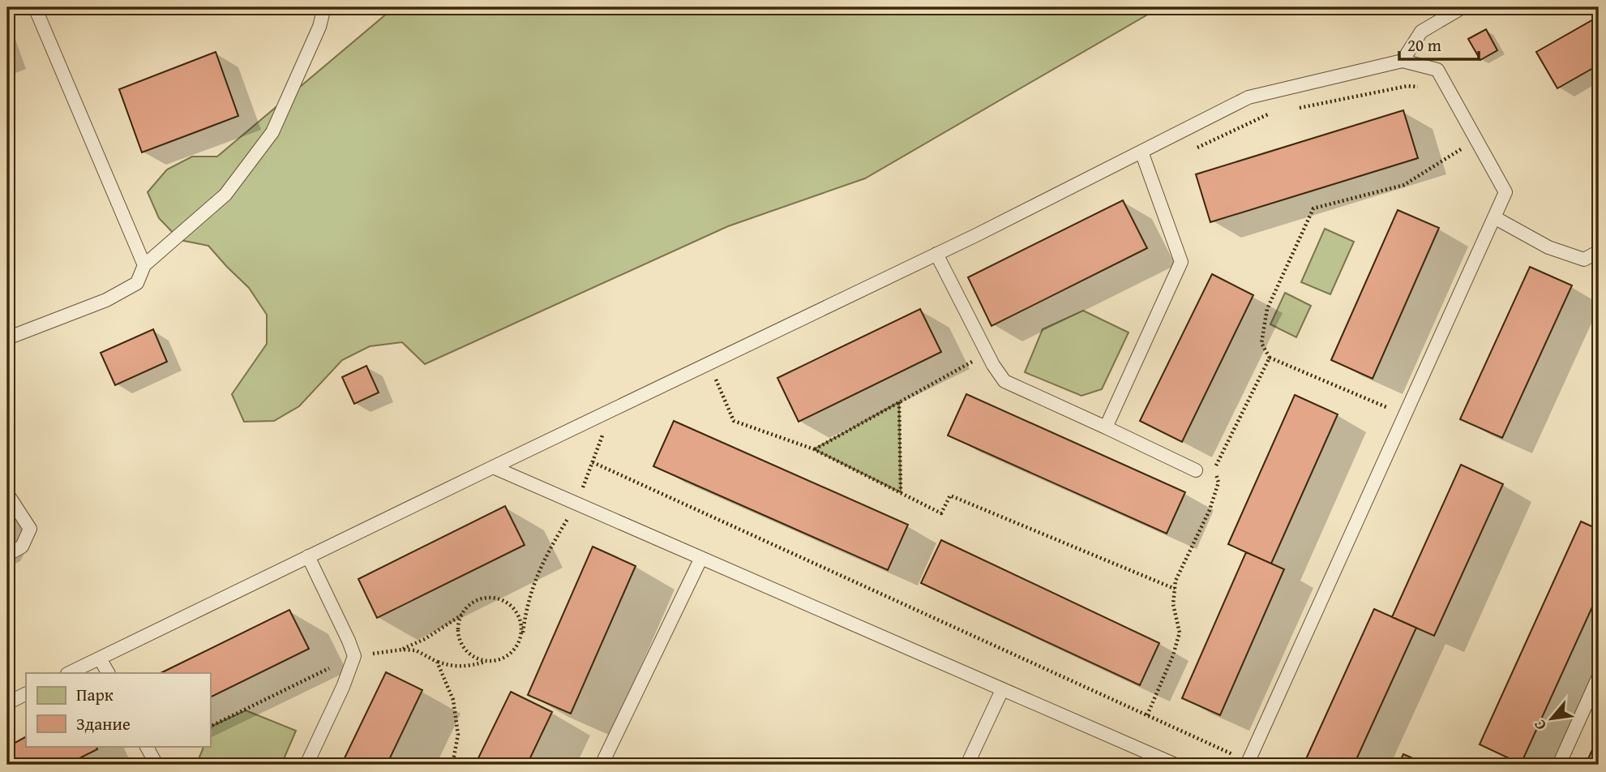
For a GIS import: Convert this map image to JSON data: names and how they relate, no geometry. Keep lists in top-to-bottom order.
{
  "legend": ["Парк", "Здание"],
  "scale_bar": "20 m",
  "north": "bottom left"
}
